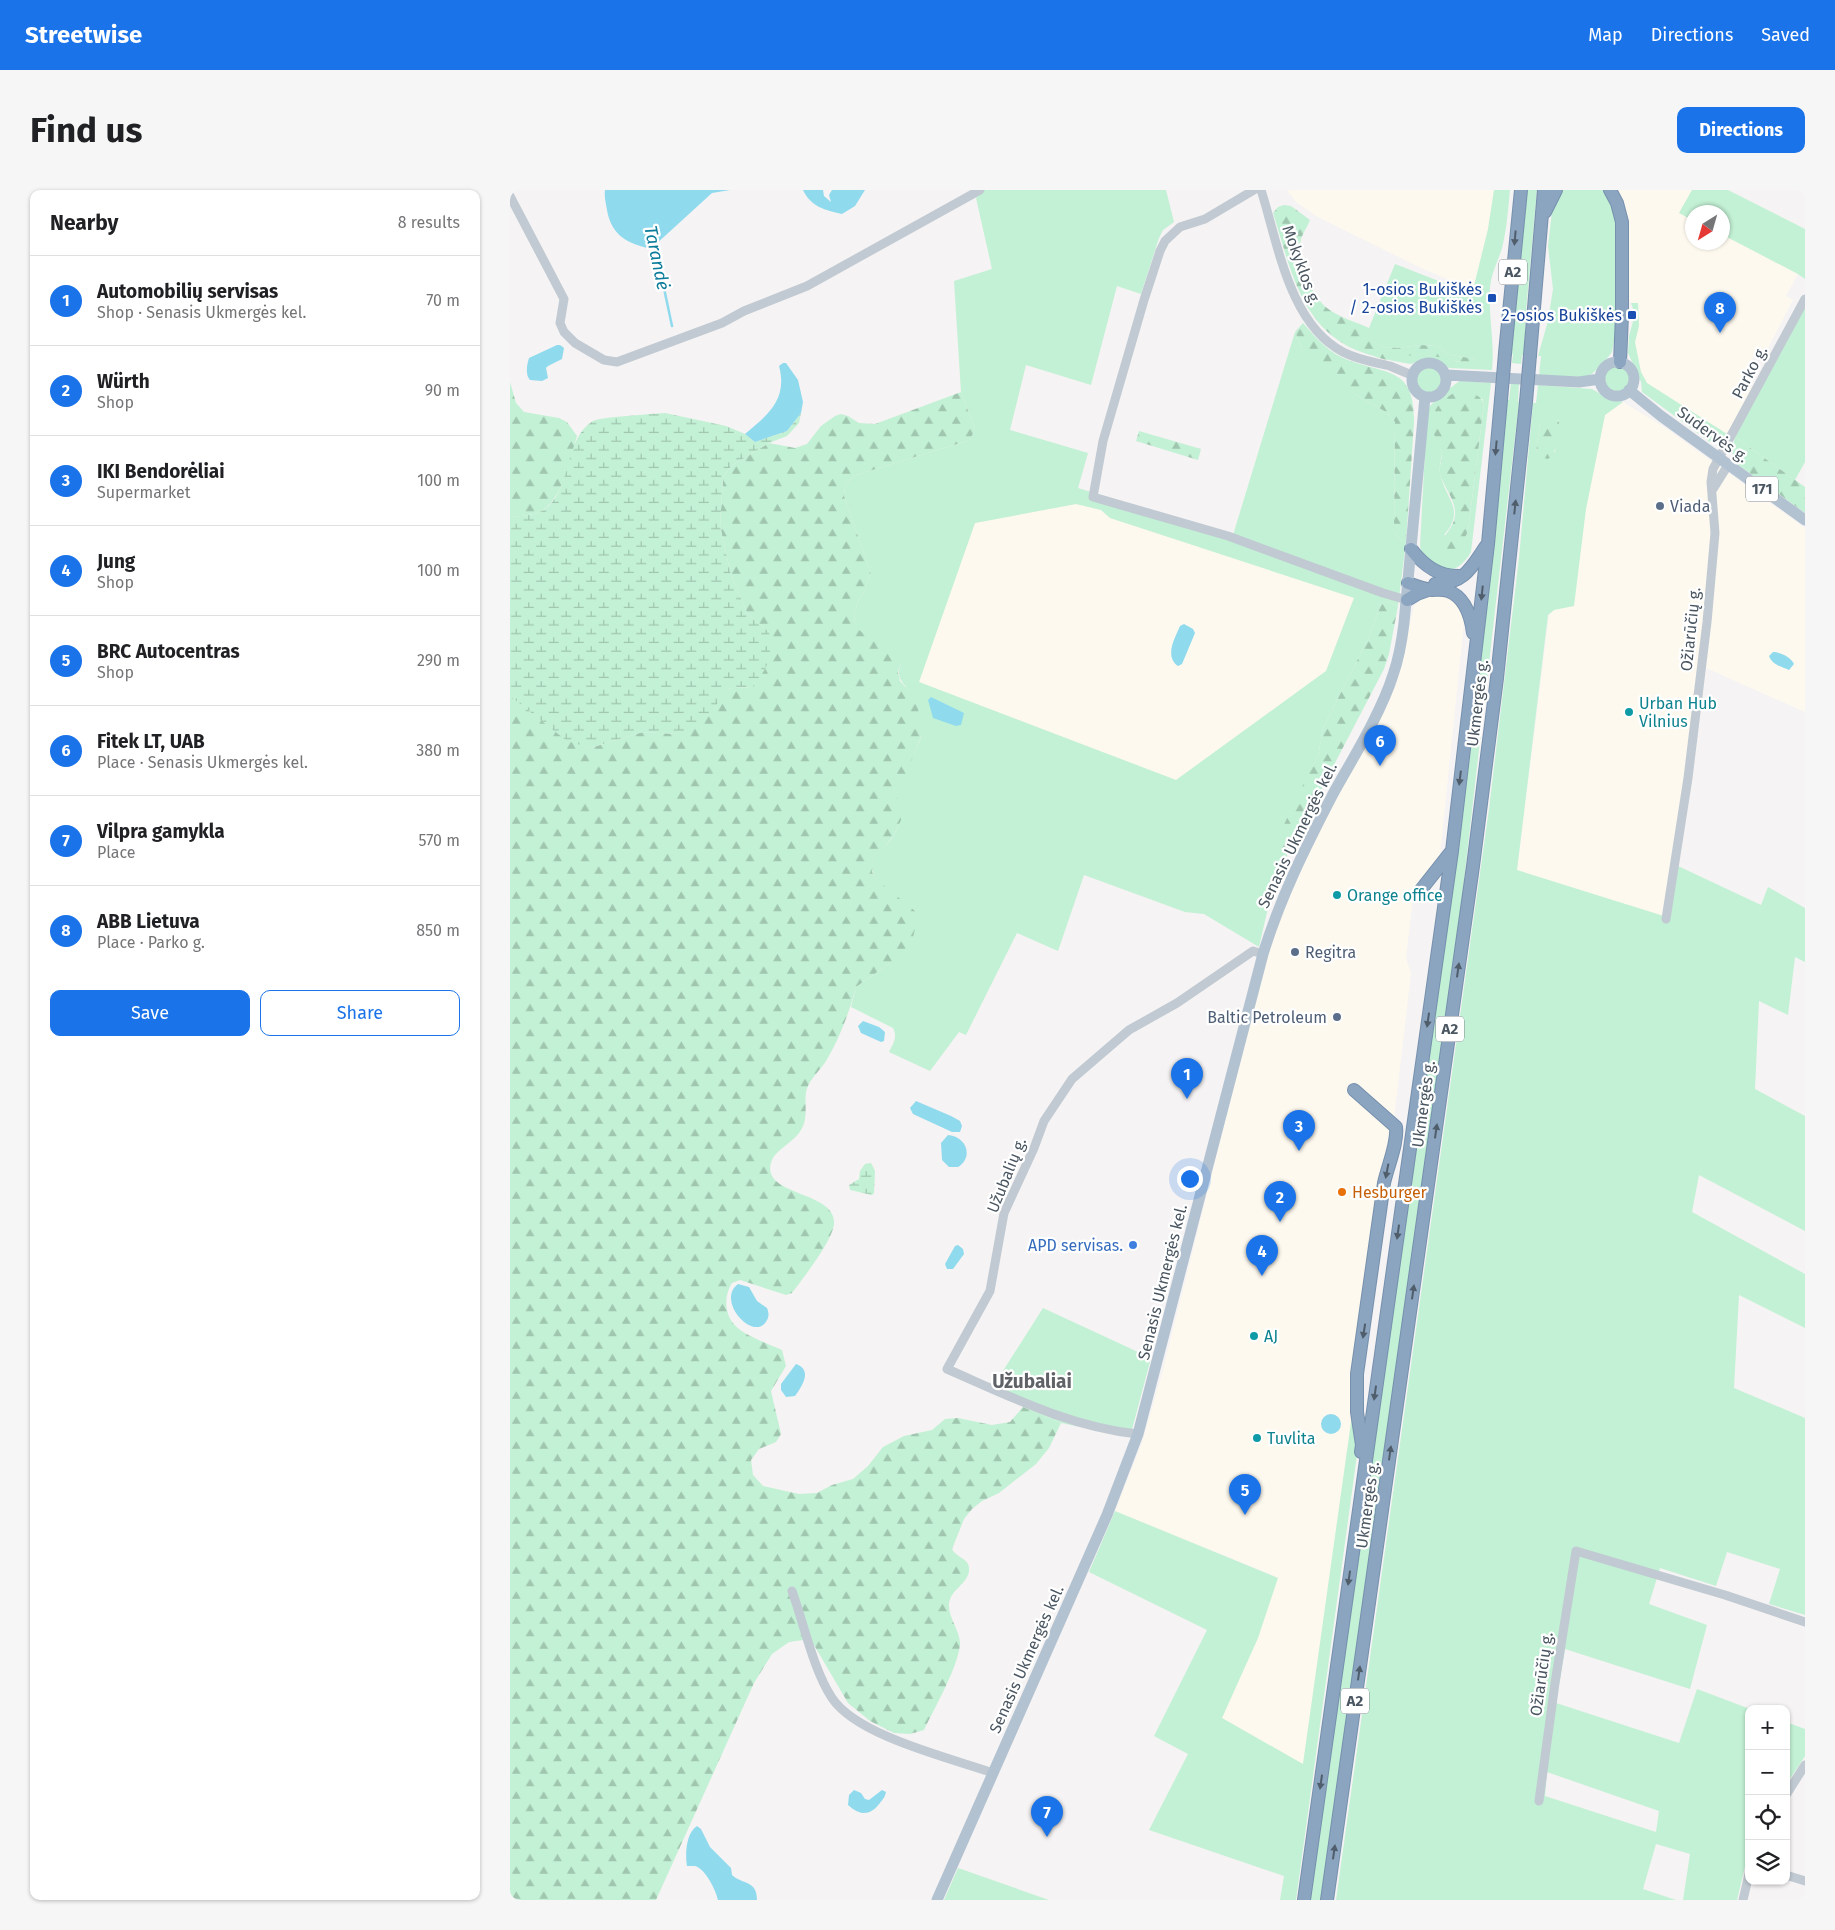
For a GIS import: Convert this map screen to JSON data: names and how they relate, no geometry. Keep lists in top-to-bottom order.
{
  "streets": {
    "highway": ["A2", "Ukmergės g."],
    "main road": ["Sudervės g.", "171", "Senasis Ukmergės kel."],
    "street": [
      "Mokyklos g.",
      "Parko g.",
      "Ožiarūčių g.",
      "Užubalių g."
    ]
  },
  "crossings": [
    ["Mokyklos g.", "Senasis Ukmergės kel."],
    ["Parko g.", "Sudervės g."],
    ["Parko g.", "Ožiarūčių g."],
    ["Sudervės g.", "Ožiarūčių g."],
    ["Senasis Ukmergės kel.", "Užubalių g."]
  ],
  "districts": ["Užubaliai"],
  "water": ["Tarandė"],
  "places": {
    "transit": ["1-osios Bukiškės / 2-osios Bukiškės", "2-osios Bukiškės"],
    "other": [
      "Viada",
      "Urban Hub Vilnius",
      "Orange office",
      "Regitra",
      "Baltic Petroleum",
      "Hesburger",
      "APD servisas.",
      "AJ",
      "Tuvlita"
    ]
  },
  "north": "bottom left",
  "page": {
    "header": "Streetwise",
    "nav": ["Map", "Directions", "Saved"],
    "buttons": [
      "Directions",
      ["Save", "Share"]
    ],
    "title": "Find us",
    "heading": ["Nearby", "8 results"],
    "list": [
      {
        "mark": "1",
        "name": "Automobilių servisas",
        "note": "Shop · Senasis Ukmergės kel.",
        "value": "70 m"
      },
      {
        "mark": "2",
        "name": "Würth",
        "note": "Shop",
        "value": "90 m"
      },
      {
        "mark": "3",
        "name": "IKI Bendorėliai",
        "note": "Supermarket",
        "value": "100 m"
      },
      {
        "mark": "4",
        "name": "Jung",
        "note": "Shop",
        "value": "100 m"
      },
      {
        "mark": "5",
        "name": "BRC Autocentras",
        "note": "Shop",
        "value": "290 m"
      },
      {
        "mark": "6",
        "name": "Fitek LT, UAB",
        "note": "Place · Senasis Ukmergės kel.",
        "value": "380 m"
      },
      {
        "mark": "7",
        "name": "Vilpra gamykla",
        "note": "Place",
        "value": "570 m"
      },
      {
        "mark": "8",
        "name": "ABB Lietuva",
        "note": "Place · Parko g.",
        "value": "850 m"
      }
    ],
    "pins": [
      "8",
      "6",
      "1",
      "3",
      "2",
      "4",
      "5",
      "7"
    ],
    "map_buttons": ["+", "−"]
  }
}
